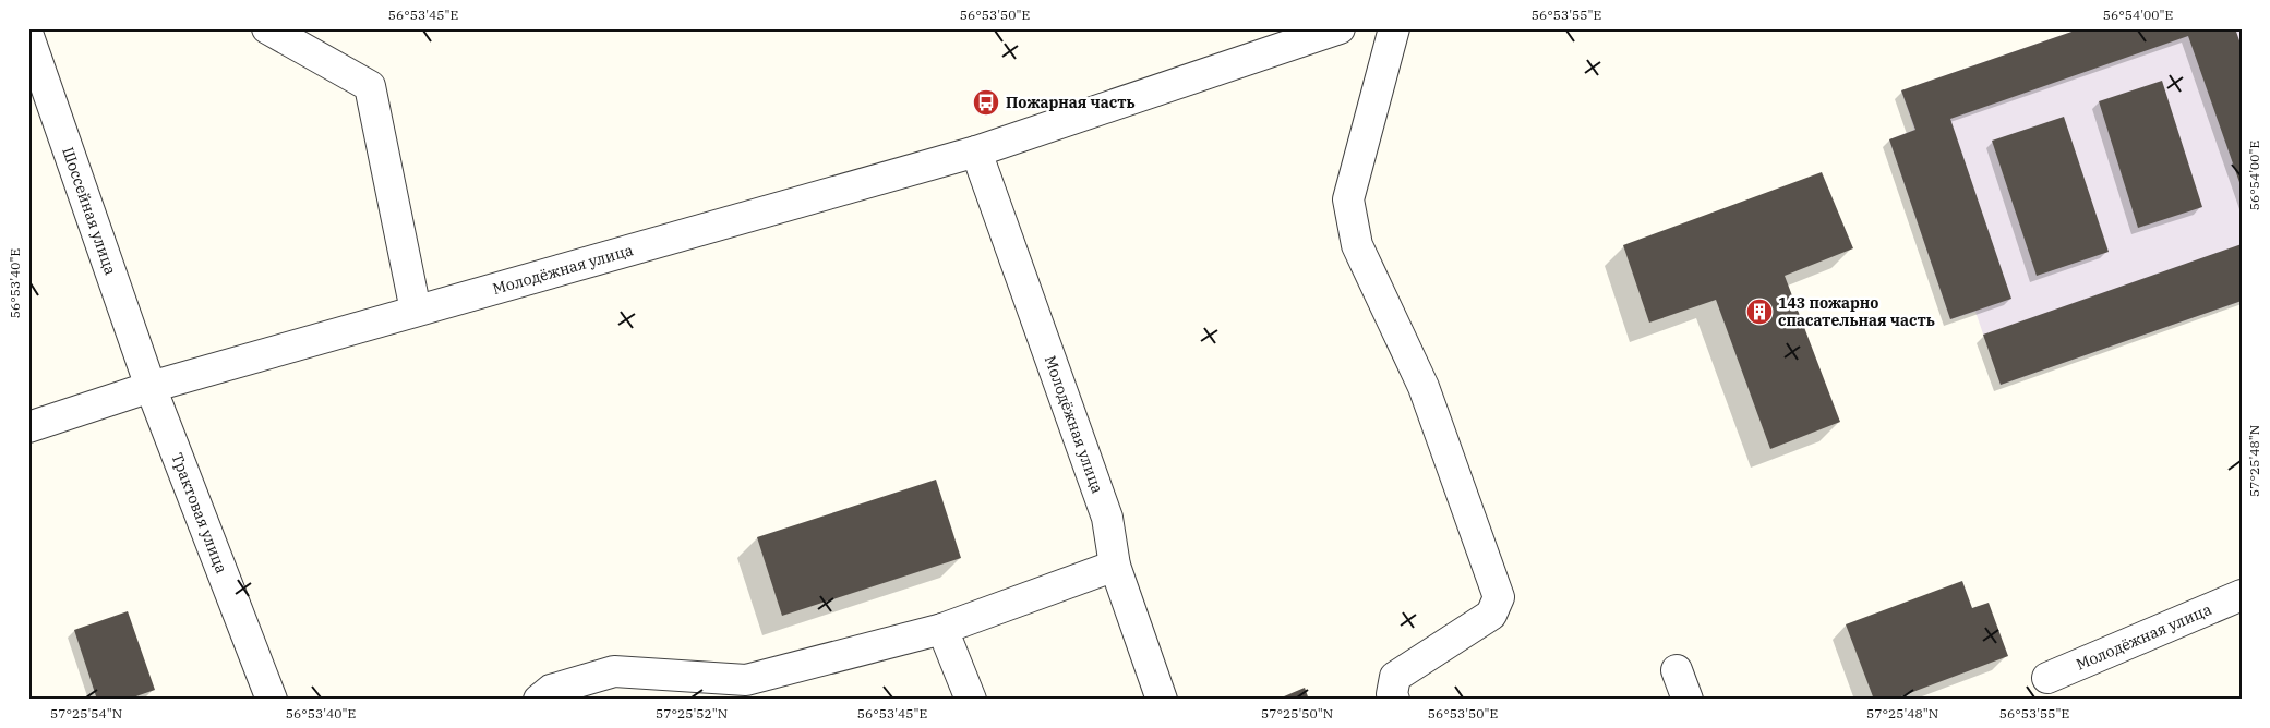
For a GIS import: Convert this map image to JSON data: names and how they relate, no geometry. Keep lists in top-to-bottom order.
{
  "streets": {
    "street": ["Шоссейная улица", "Молодёжная улица", "Трактовая улица"]
  },
  "crossings": [
    ["Шоссейная улица", "Молодёжная улица"],
    ["Шоссейная улица", "Трактовая улица"],
    ["Молодёжная улица", "Трактовая улица"]
  ],
  "places": {
    "bus stop": ["Пожарная часть"],
    "building": ["143 пожарно спасательная часть"]
  },
  "coordinates": [
    "56°53'45\"E",
    "56°53'50\"E",
    "56°53'55\"E",
    "56°54'00\"E",
    "56°53'40\"E",
    "57°25'48\"N",
    "57°25'54\"N",
    "57°25'52\"N",
    "57°25'50\"N"
  ]
}
